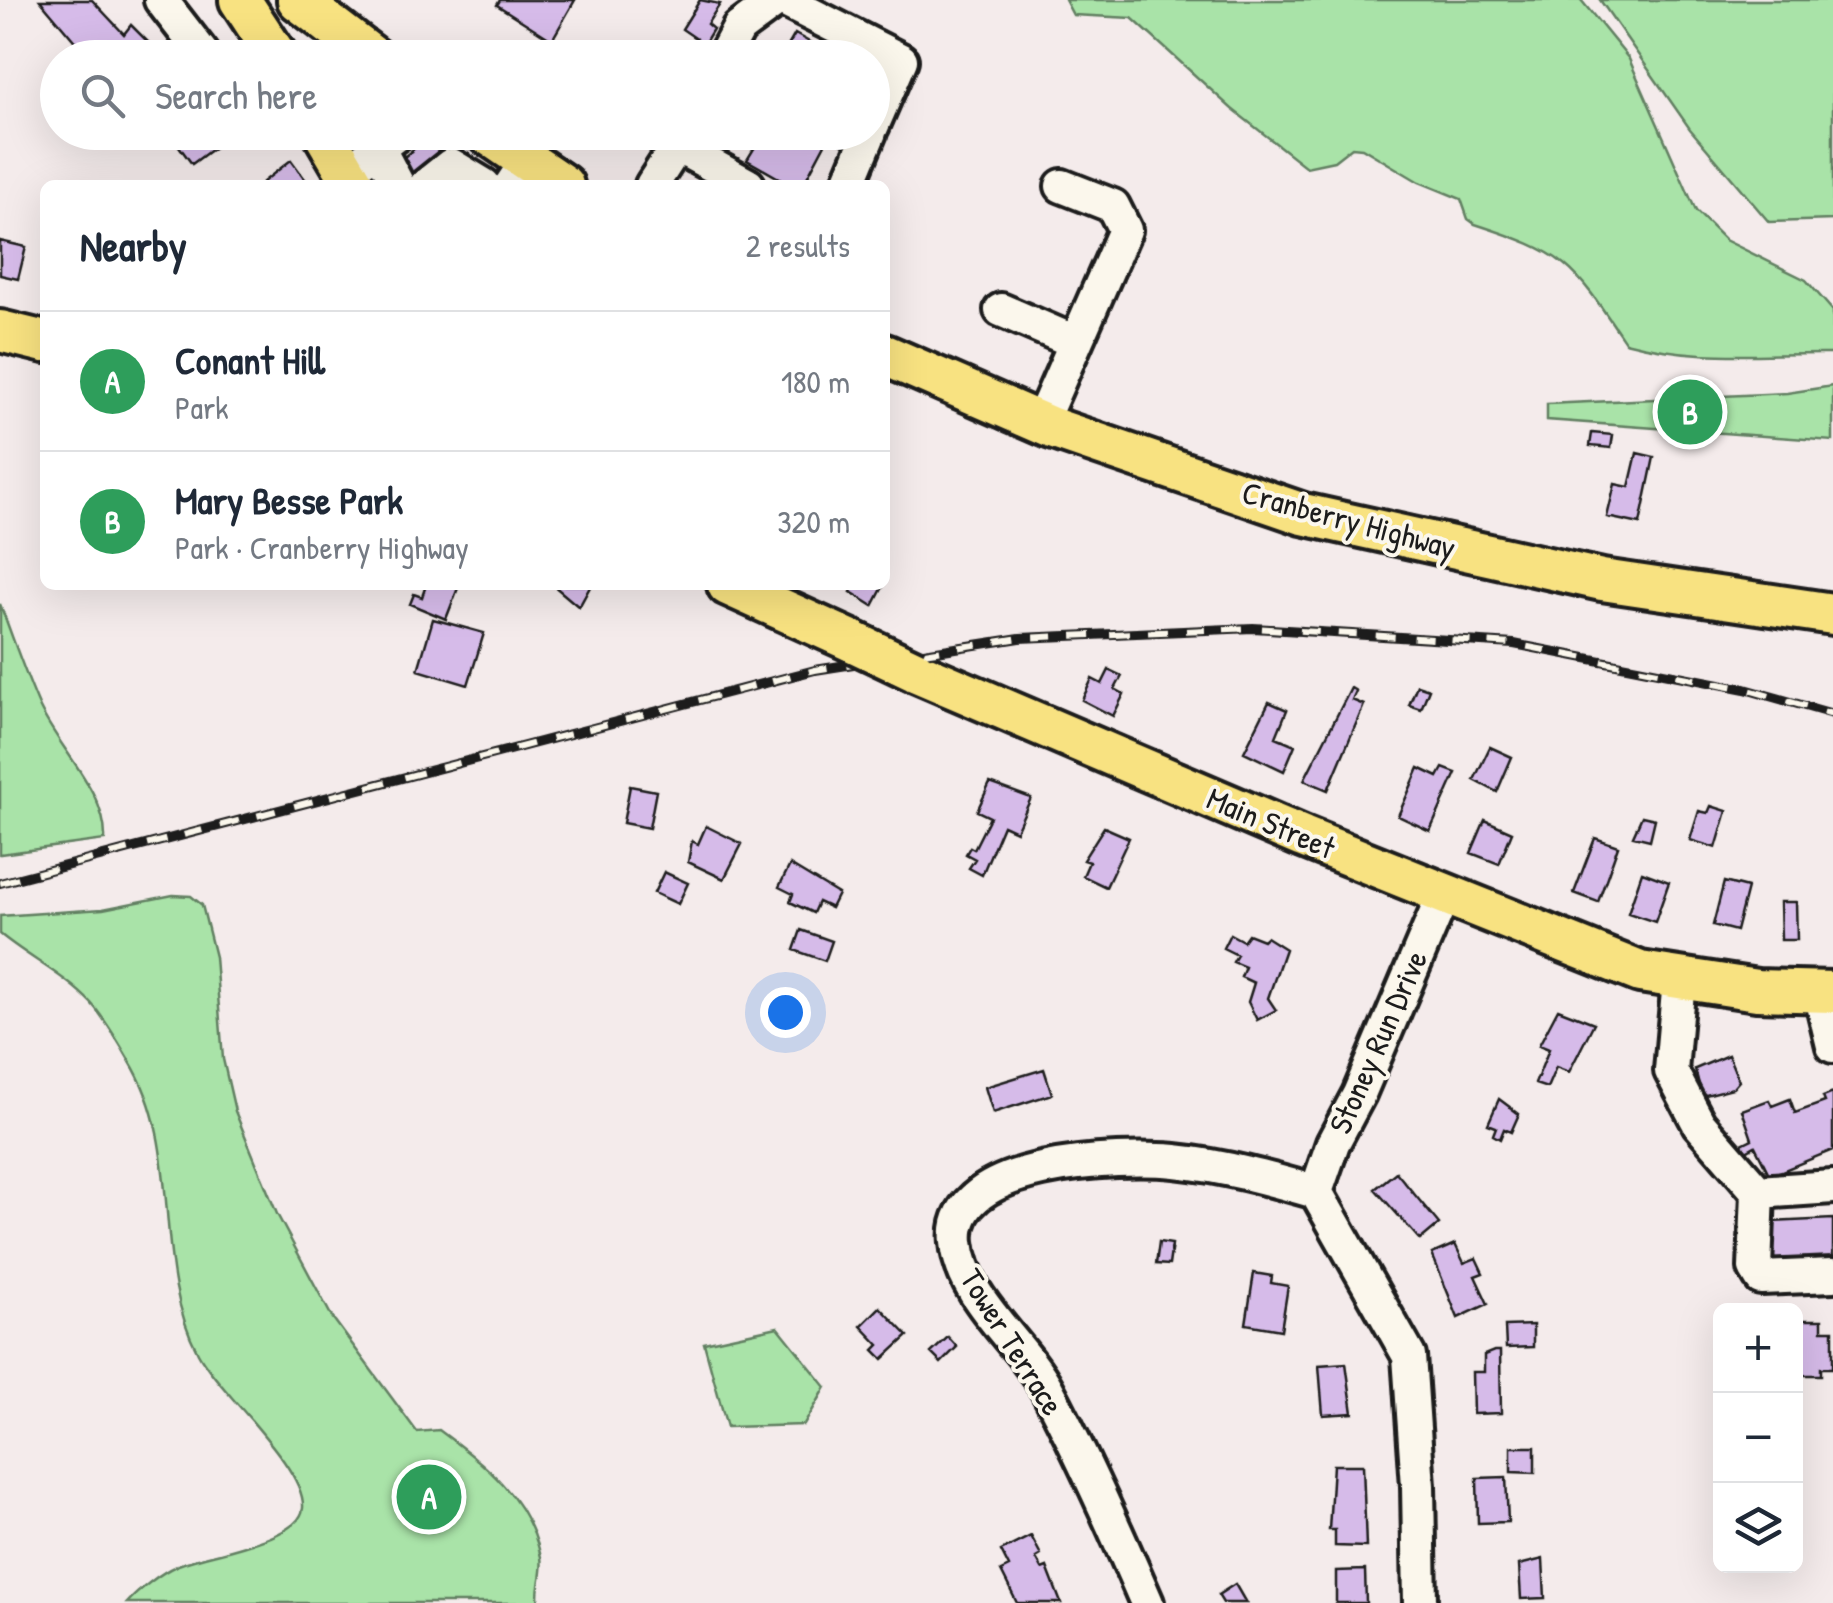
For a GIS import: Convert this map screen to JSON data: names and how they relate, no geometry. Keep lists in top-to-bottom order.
{
  "streets": {
    "main road": ["Cranberry Highway", "Main Street"],
    "street": ["Stoney Run Drive", "Tower Terrace"]
  },
  "crossings": [
    ["Main Street", "Stoney Run Drive"],
    ["Stoney Run Drive", "Tower Terrace"]
  ],
  "page": {
    "search": "Search here",
    "heading": ["Nearby", "2 results"],
    "list": [
      {
        "mark": "A",
        "name": "Conant Hill",
        "note": "Park",
        "value": "180 m"
      },
      {
        "mark": "B",
        "name": "Mary Besse Park",
        "note": "Park · Cranberry Highway",
        "value": "320 m"
      }
    ],
    "pins": ["B", "A"],
    "map_buttons": ["+", "−"]
  }
}
